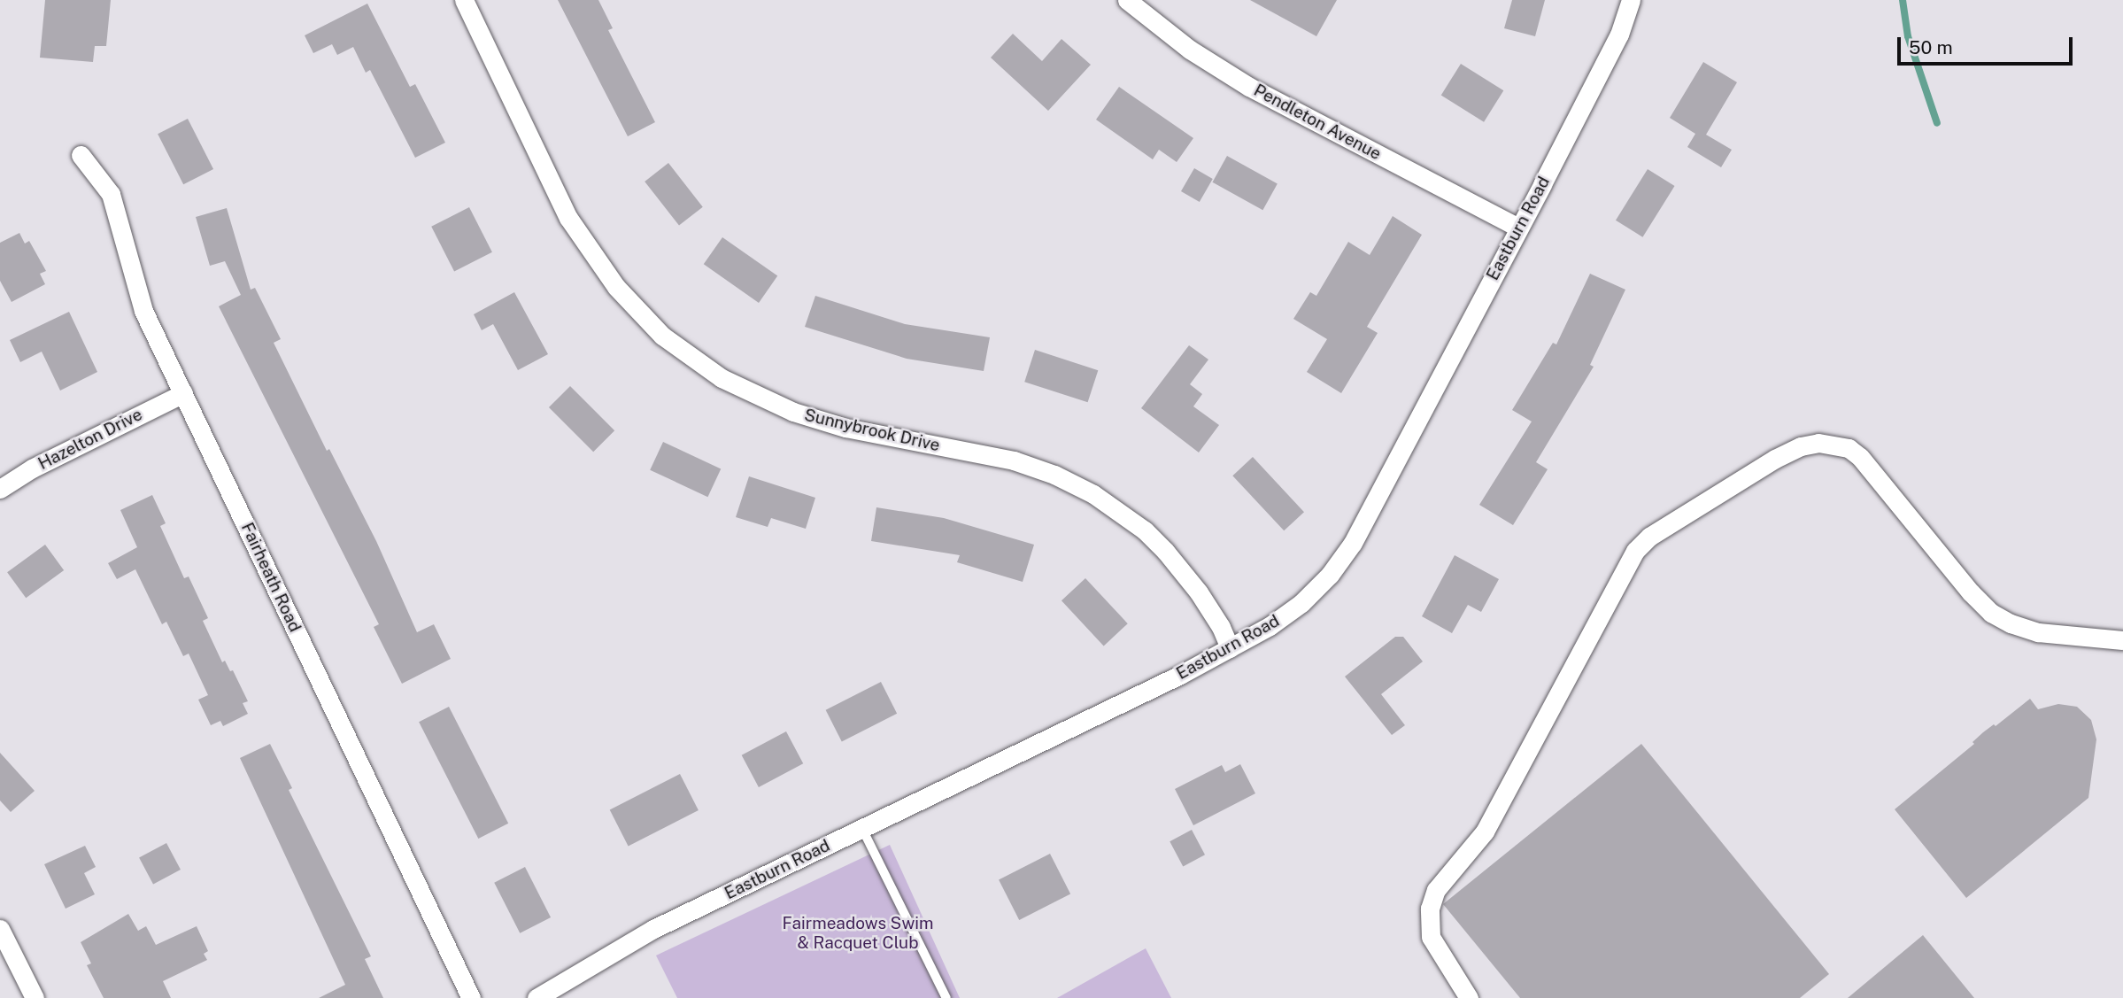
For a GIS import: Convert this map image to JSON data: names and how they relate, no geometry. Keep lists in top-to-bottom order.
{
  "streets": {
    "street": [
      "Pendleton Avenue",
      "Eastburn Road",
      "Sunnybrook Drive",
      "Hazelton Drive",
      "Fairheath Road"
    ]
  },
  "crossings": [
    ["Pendleton Avenue", "Eastburn Road"],
    ["Eastburn Road", "Sunnybrook Drive"],
    ["Hazelton Drive", "Fairheath Road"]
  ],
  "parks": ["Fairmeadows Swim & Racquet Club"],
  "scale_bar": "50 m"
}
